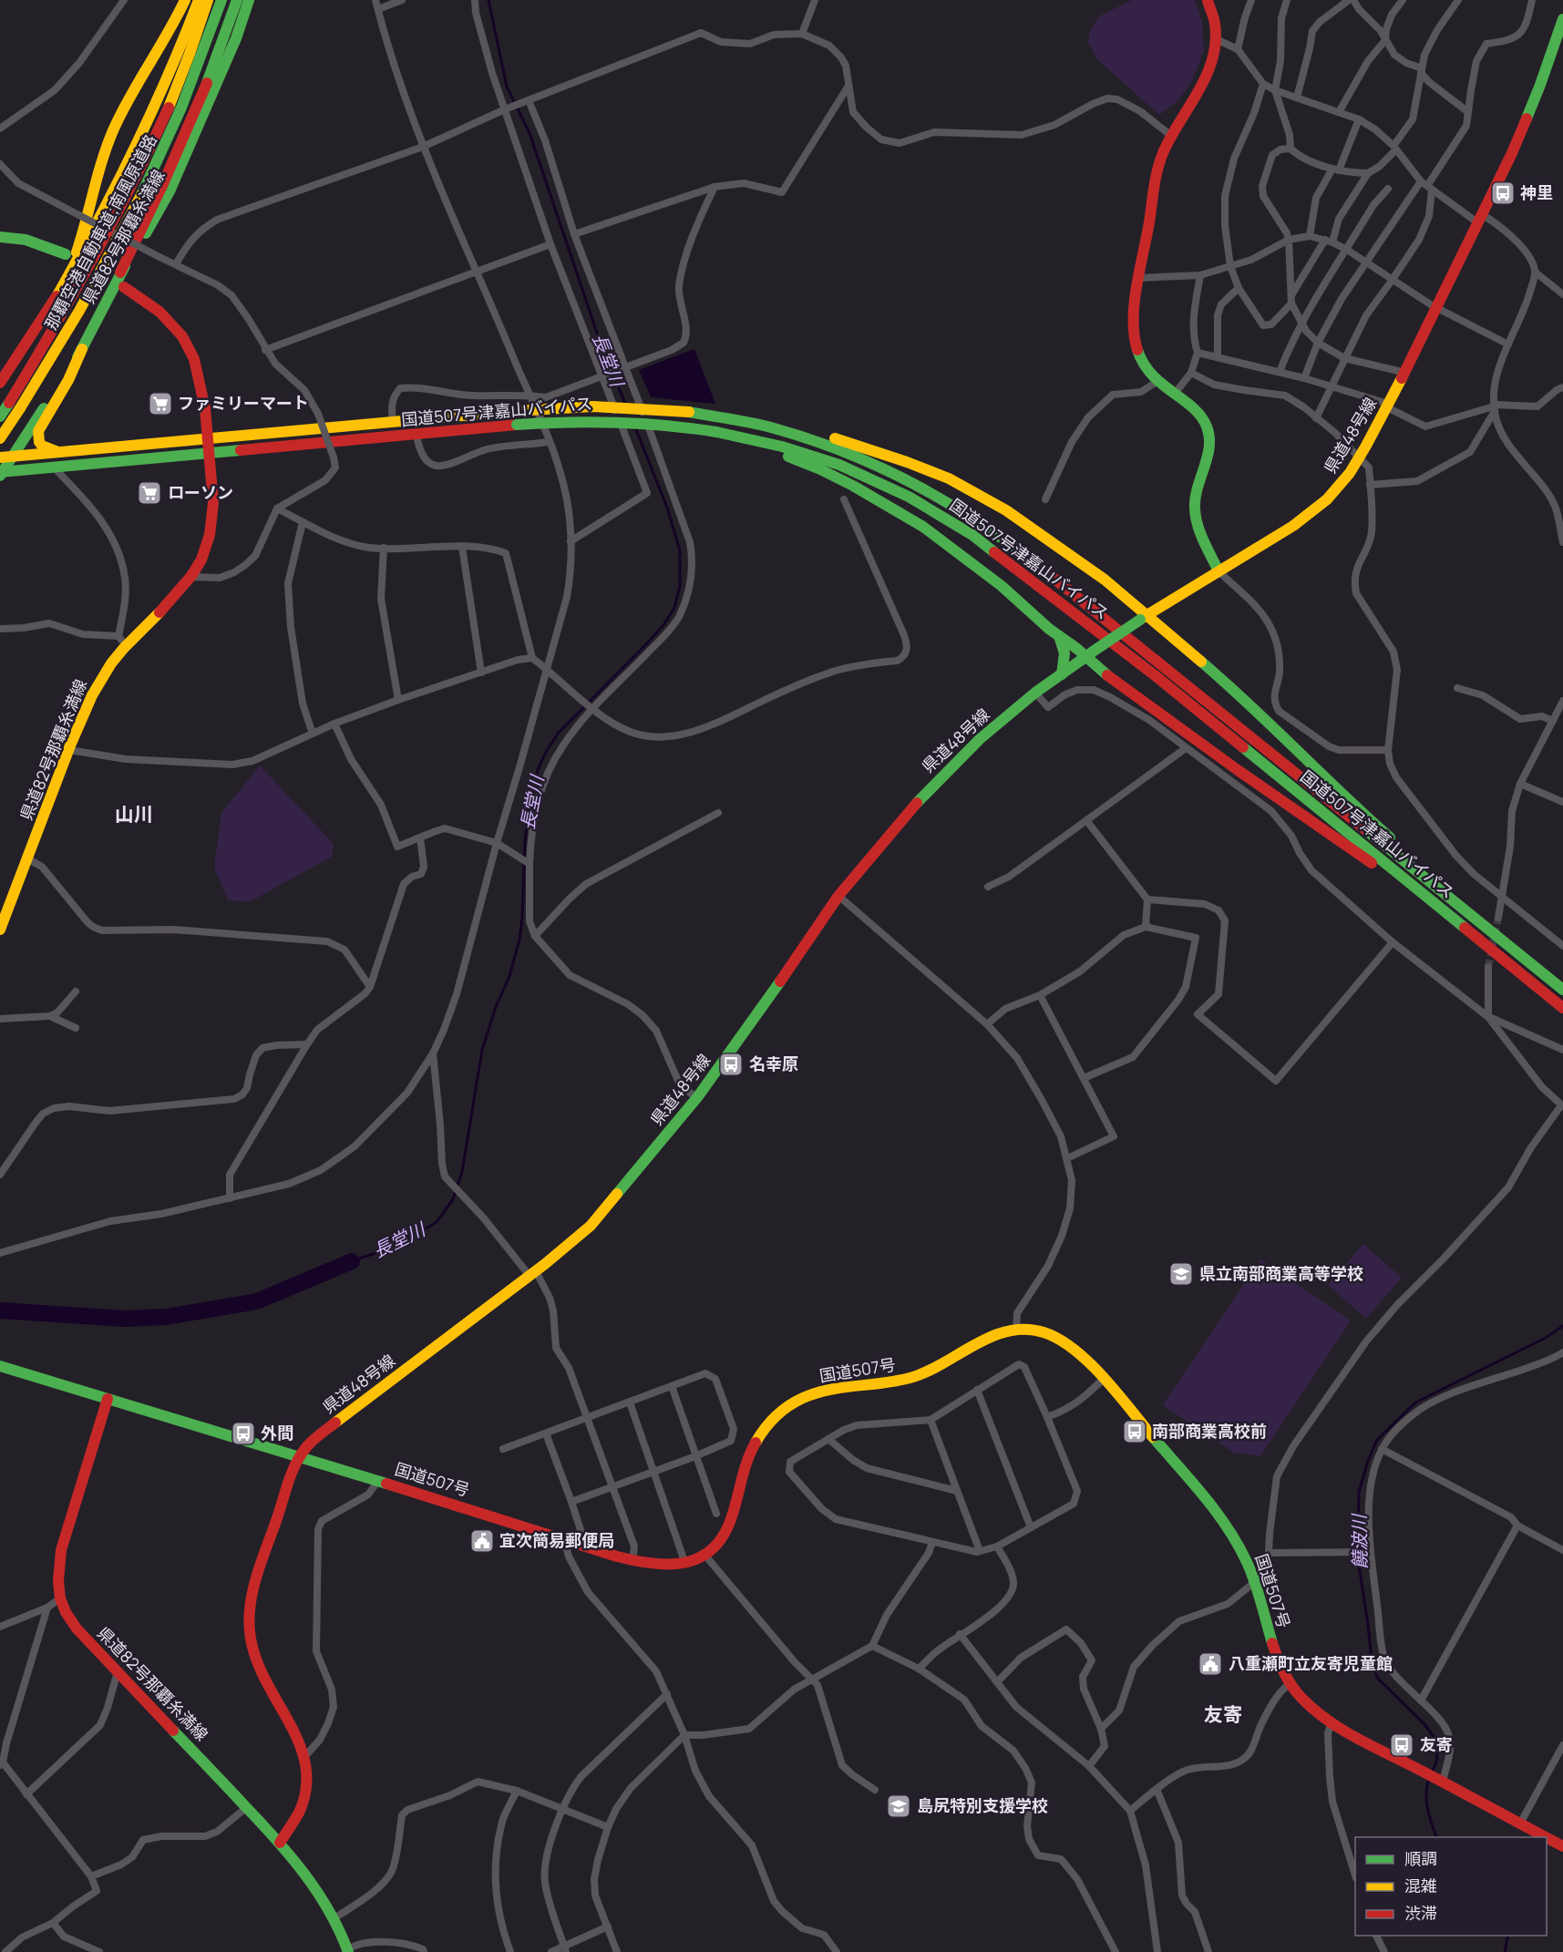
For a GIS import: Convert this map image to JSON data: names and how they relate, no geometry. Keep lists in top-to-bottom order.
{
  "streets": {
    "main road": [
      "那覇空港自動車道;南風原道路",
      "県道82号那覇糸満線",
      "国道507号津嘉山バイパス",
      "県道48号線",
      "国道507号"
    ]
  },
  "crossings": [
    ["県道82号那覇糸満線", "国道507号津嘉山バイパス"],
    ["県道82号那覇糸満線", "国道507号"],
    ["県道48号線", "国道507号"]
  ],
  "districts": ["山川", "友寄"],
  "water": ["長堂川", "饒波川"],
  "places": {
    "bus stop": [
      "神里",
      "名幸原",
      "南部商業高校前",
      "外間",
      "友寄"
    ],
    "supermarket": ["ファミリーマート", "ローソン"],
    "school or university": ["県立南部商業高等学校", "島尻特別支援学校"],
    "public building": ["宜次簡易郵便局", "八重瀬町立友寄児童館"]
  },
  "legend": ["順調", "混雑", "渋滞"]
}
